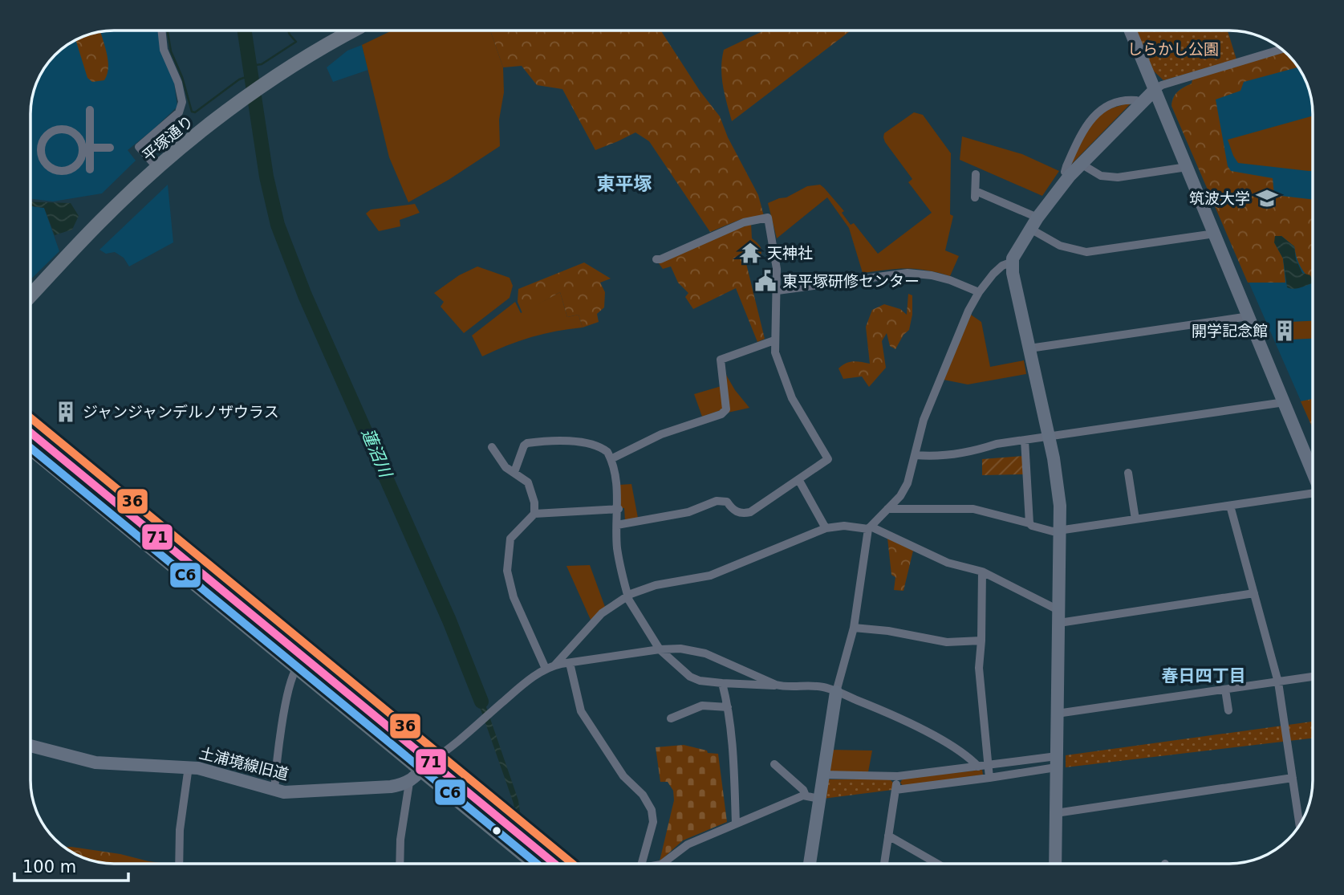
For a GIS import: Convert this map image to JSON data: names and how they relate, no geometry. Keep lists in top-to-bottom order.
{
  "streets": {
    "main road": ["平塚通り"],
    "street": ["土浦境線旧道"]
  },
  "districts": ["東平塚", "春日四丁目"],
  "water": ["蓮沼川"],
  "parks": ["しらかし公園"],
  "places": {
    "school or university": ["筑波大学"],
    "temple": ["天神社"],
    "public building": ["東平塚研修センター"],
    "building": ["開学記念館", "ジャンジャンデルノザウラス"]
  },
  "lines": ["transit line 36", "transit line 71", "transit line C6"],
  "scale_bar": "100 m"
}
